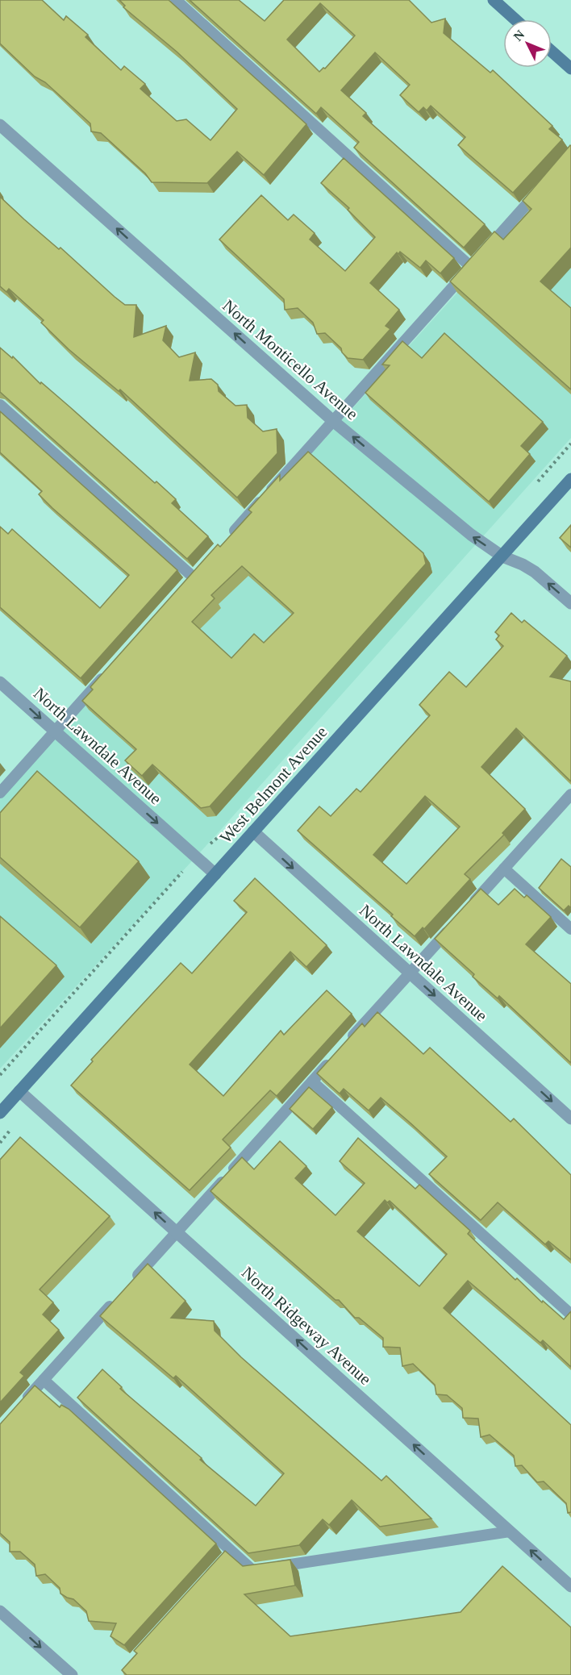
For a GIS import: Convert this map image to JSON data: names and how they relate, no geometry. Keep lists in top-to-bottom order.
{
  "streets": {
    "main road": ["West Belmont Avenue"],
    "street": ["North Monticello Avenue", "North Lawndale Avenue", "North Ridgeway Avenue"]
  },
  "crossings": [
    ["North Monticello Avenue", "West Belmont Avenue"],
    ["North Lawndale Avenue", "West Belmont Avenue"],
    ["West Belmont Avenue", "North Ridgeway Avenue"]
  ],
  "one_way": ["North Monticello Avenue", "North Lawndale Avenue", "North Ridgeway Avenue"],
  "north": "top left"
}
